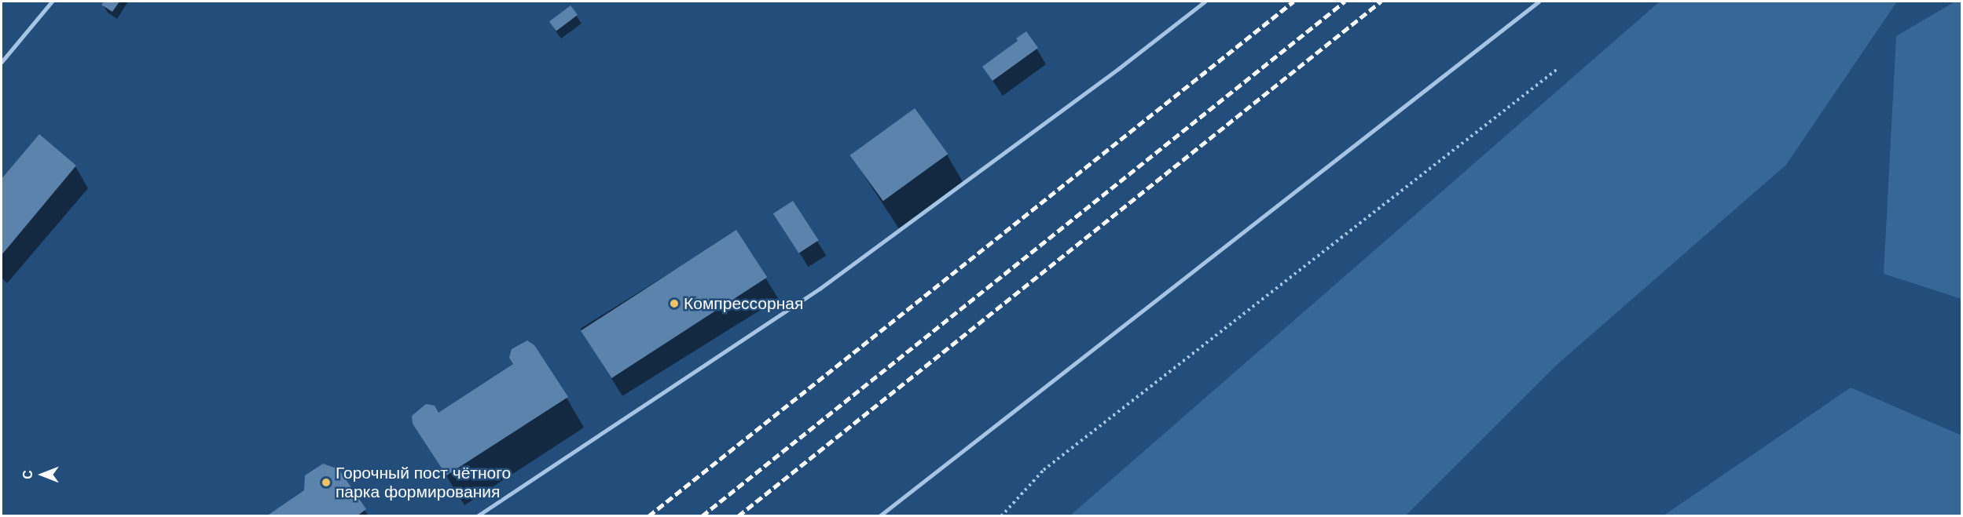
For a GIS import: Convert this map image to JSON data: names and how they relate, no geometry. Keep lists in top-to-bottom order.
{
  "places": ["Компрессорная", "Горочный пост чётного парка формирования"],
  "north": "left"
}
